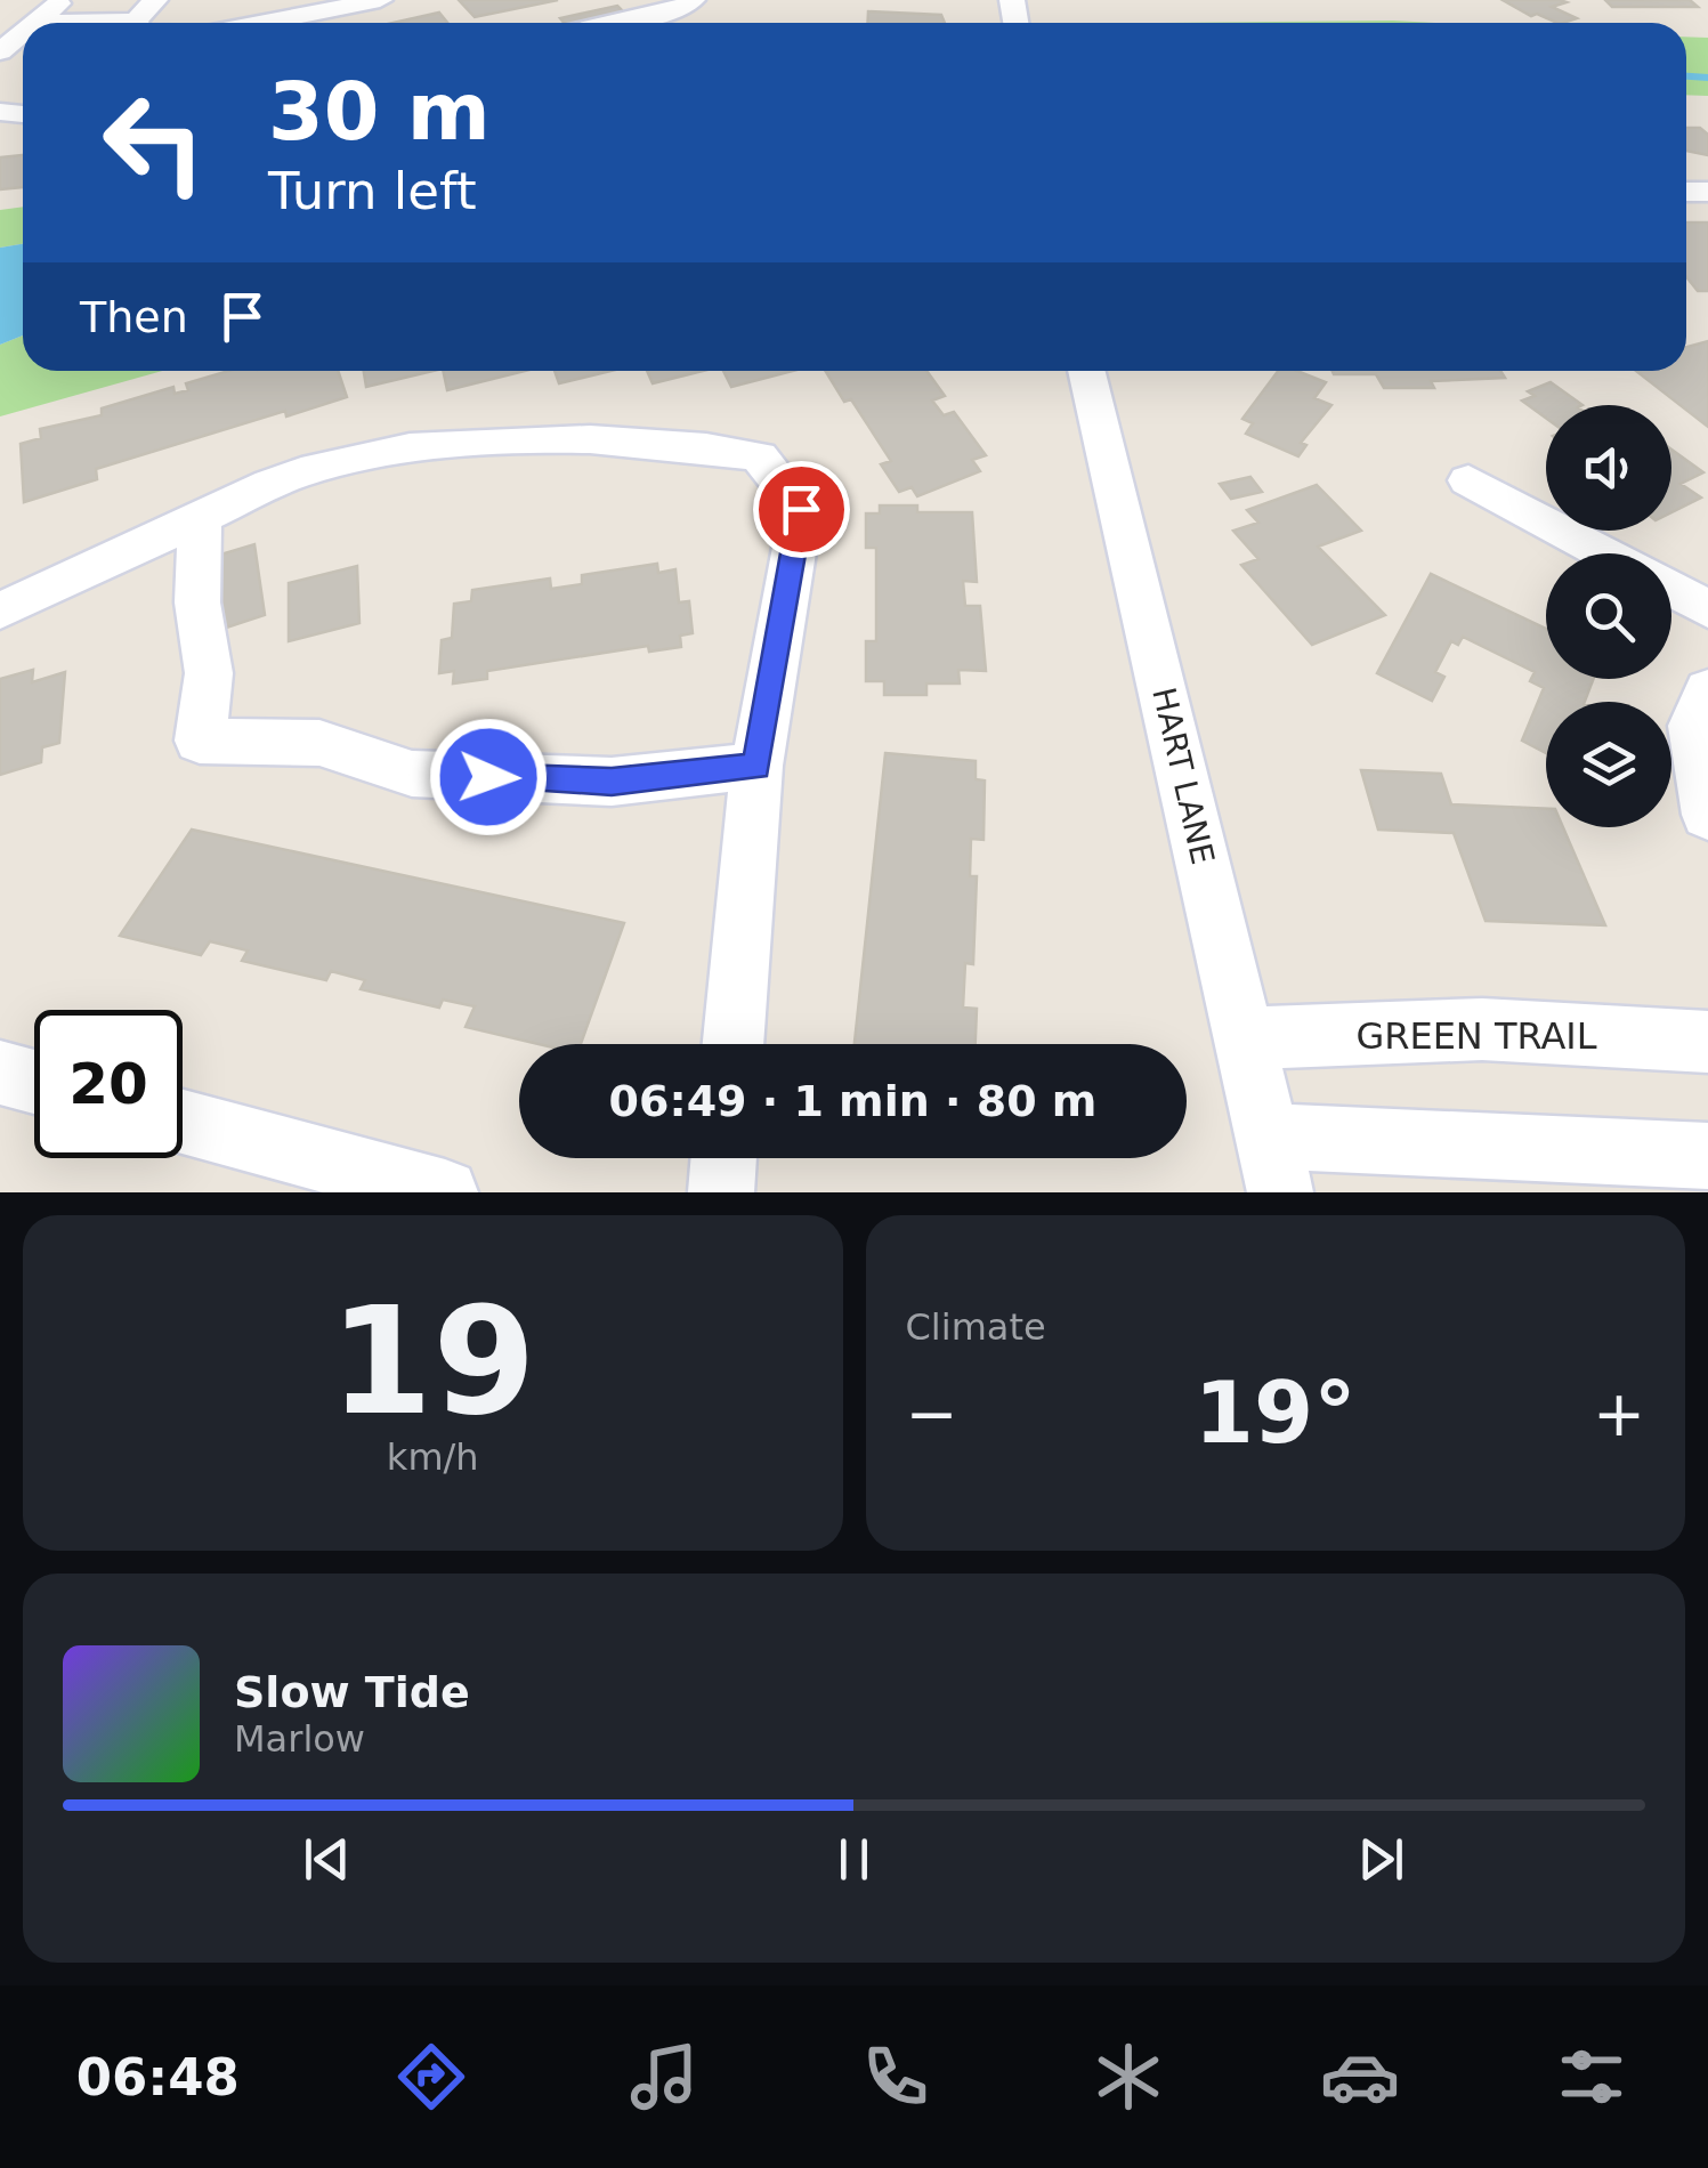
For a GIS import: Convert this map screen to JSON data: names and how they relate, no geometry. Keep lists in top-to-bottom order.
{
  "streets": {
    "street": ["HART LANE", "GREEN TRAIL"]
  },
  "crossings": [
    ["HART LANE", "GREEN TRAIL"]
  ],
  "page": {
    "turn": ["30 m", "Turn left"],
    "then": "Then",
    "limit": "20",
    "trip": "06:49 · 1 min · 80 m",
    "tile": [
      ["19", "km/h"],
      "Climate"
    ],
    "heat": ["−", "19°", "+"],
    "song": ["Slow Tide", "Marlow"],
    "tabs": "06:48"
  }
}
